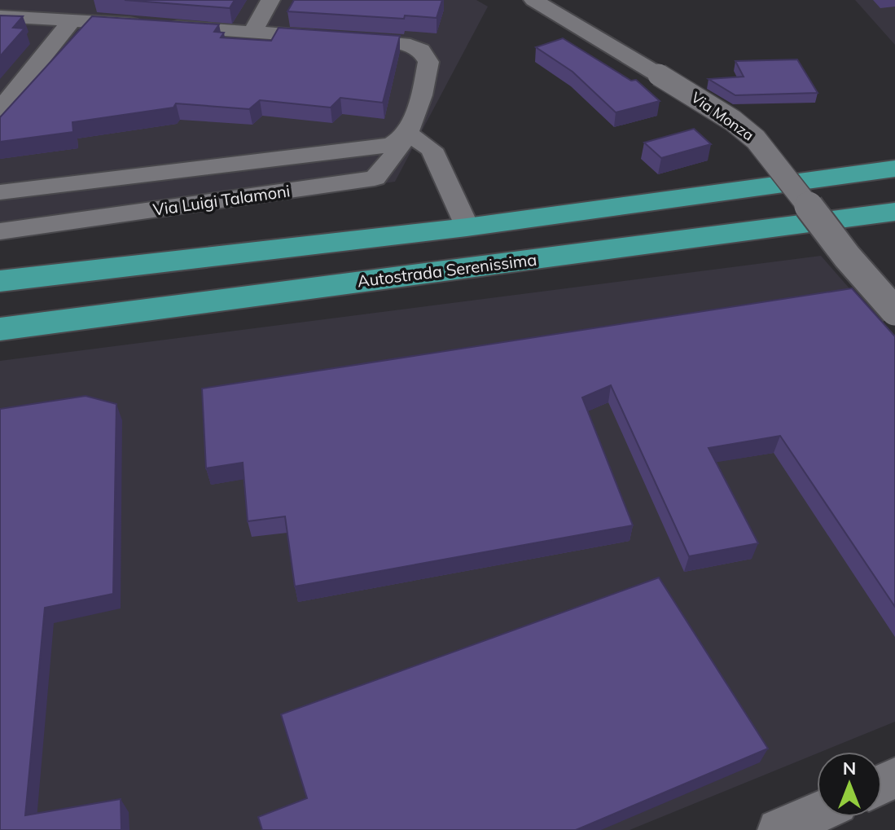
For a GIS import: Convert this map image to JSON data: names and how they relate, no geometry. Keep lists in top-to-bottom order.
{
  "streets": {
    "highway": ["Autostrada Serenissima"],
    "street": ["Via Monza", "Via Luigi Talamoni"]
  },
  "north": "top"
}
